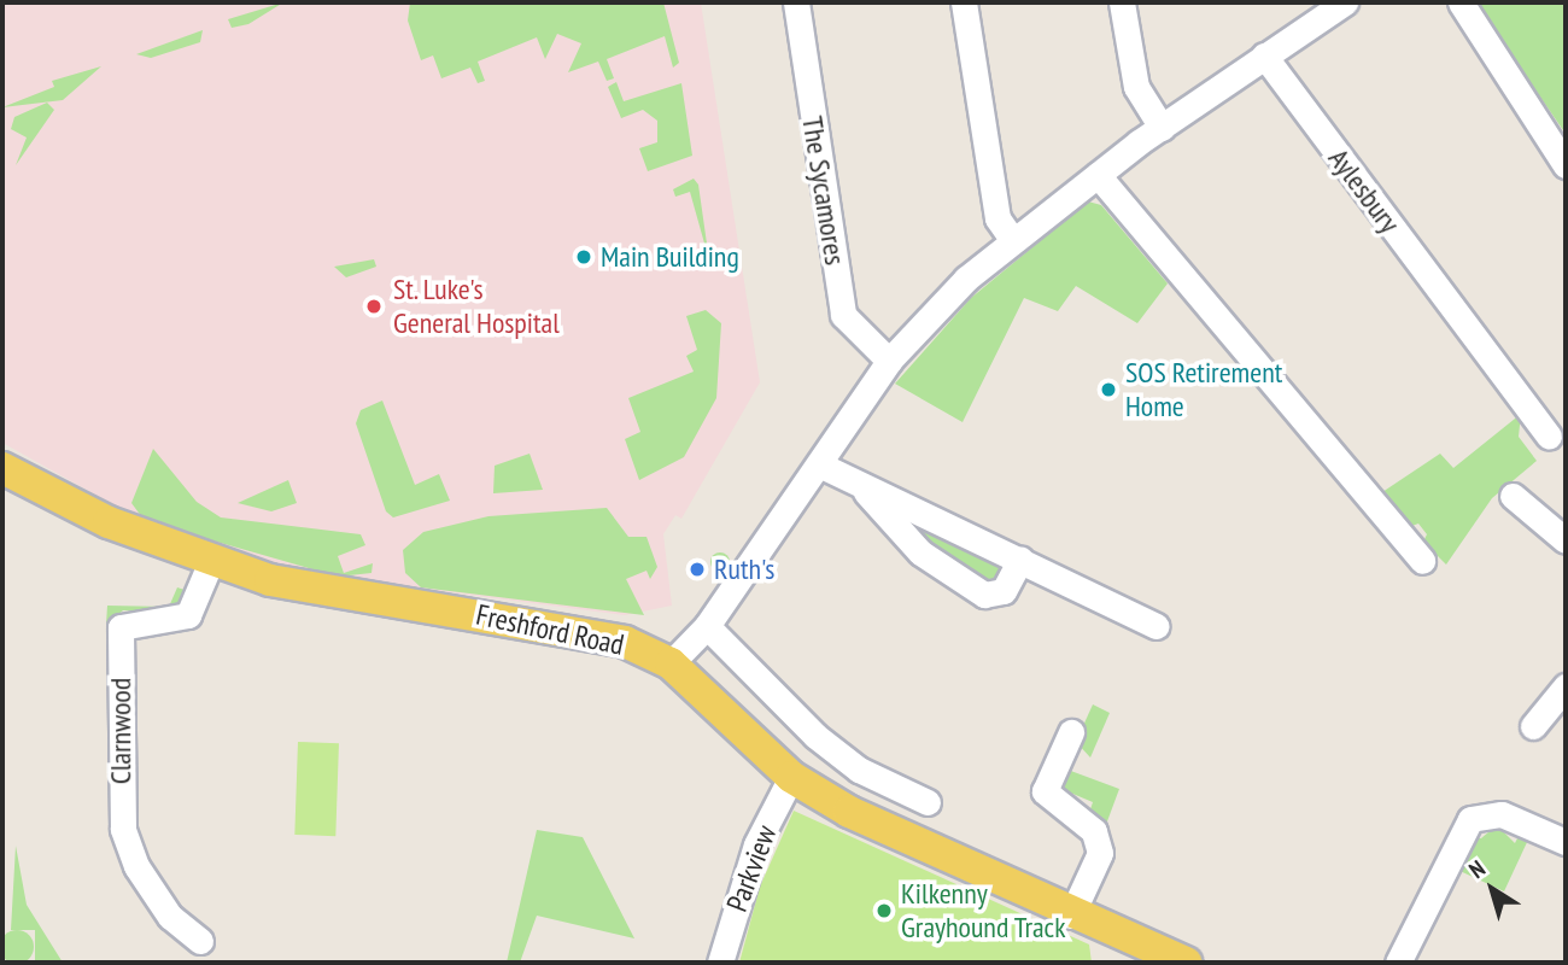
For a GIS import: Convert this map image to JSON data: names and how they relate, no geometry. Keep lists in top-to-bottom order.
{
  "streets": {
    "main road": ["Freshford Road"],
    "street": [
      "The Sycamores",
      "Aylesbury",
      "Clarnwood",
      "Parkview"
    ]
  },
  "crossings": [
    ["Freshford Road", "Clarnwood"],
    ["Freshford Road", "Parkview"]
  ],
  "places": [
    "Main Building",
    "St. Luke's General Hospital",
    "SOS Retirement Home",
    "Ruth's",
    "Kilkenny Grayhound Track"
  ],
  "north": "top left"
}
